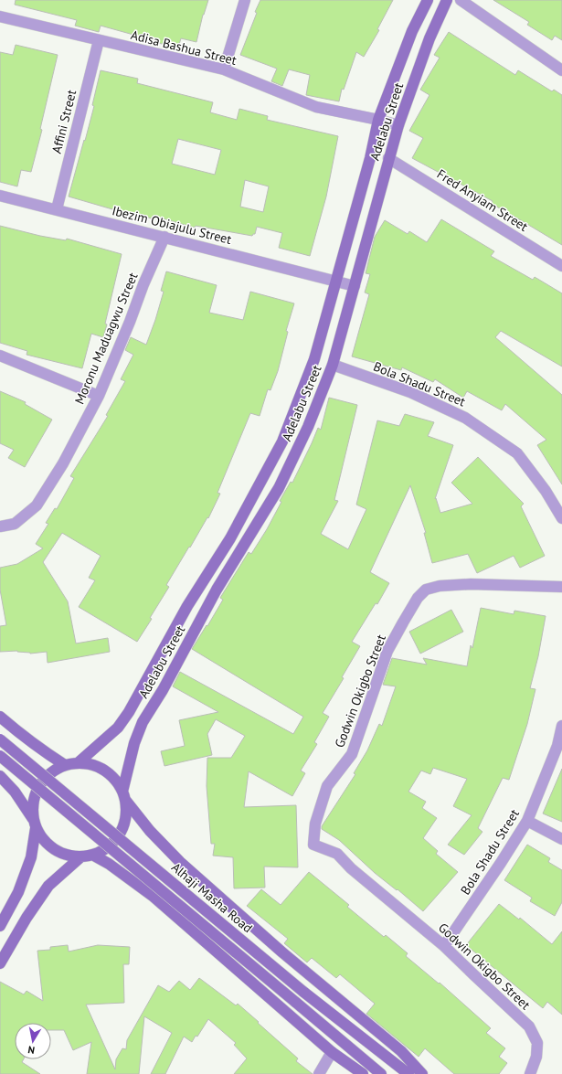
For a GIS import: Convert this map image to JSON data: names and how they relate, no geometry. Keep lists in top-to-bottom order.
{
  "streets": {
    "main road": ["Adelabu Street", "Alhaji Masha Road"],
    "street": [
      "Adisa Bashua Street",
      "Affini Street",
      "Fred Anyiam Street",
      "Ibezim Obiajulu Street",
      "Moronu Maduagwu Street",
      "Bola Shadu Street",
      "Godwin Okigbo Street"
    ]
  },
  "crossings": [
    ["Adisa Bashua Street", "Affini Street"],
    ["Adisa Bashua Street", "Adelabu Street"],
    ["Affini Street", "Ibezim Obiajulu Street"],
    ["Adelabu Street", "Fred Anyiam Street"],
    ["Adelabu Street", "Ibezim Obiajulu Street"],
    ["Adelabu Street", "Bola Shadu Street"],
    ["Ibezim Obiajulu Street", "Moronu Maduagwu Street"],
    ["Bola Shadu Street", "Godwin Okigbo Street"]
  ],
  "north": "bottom"
}
